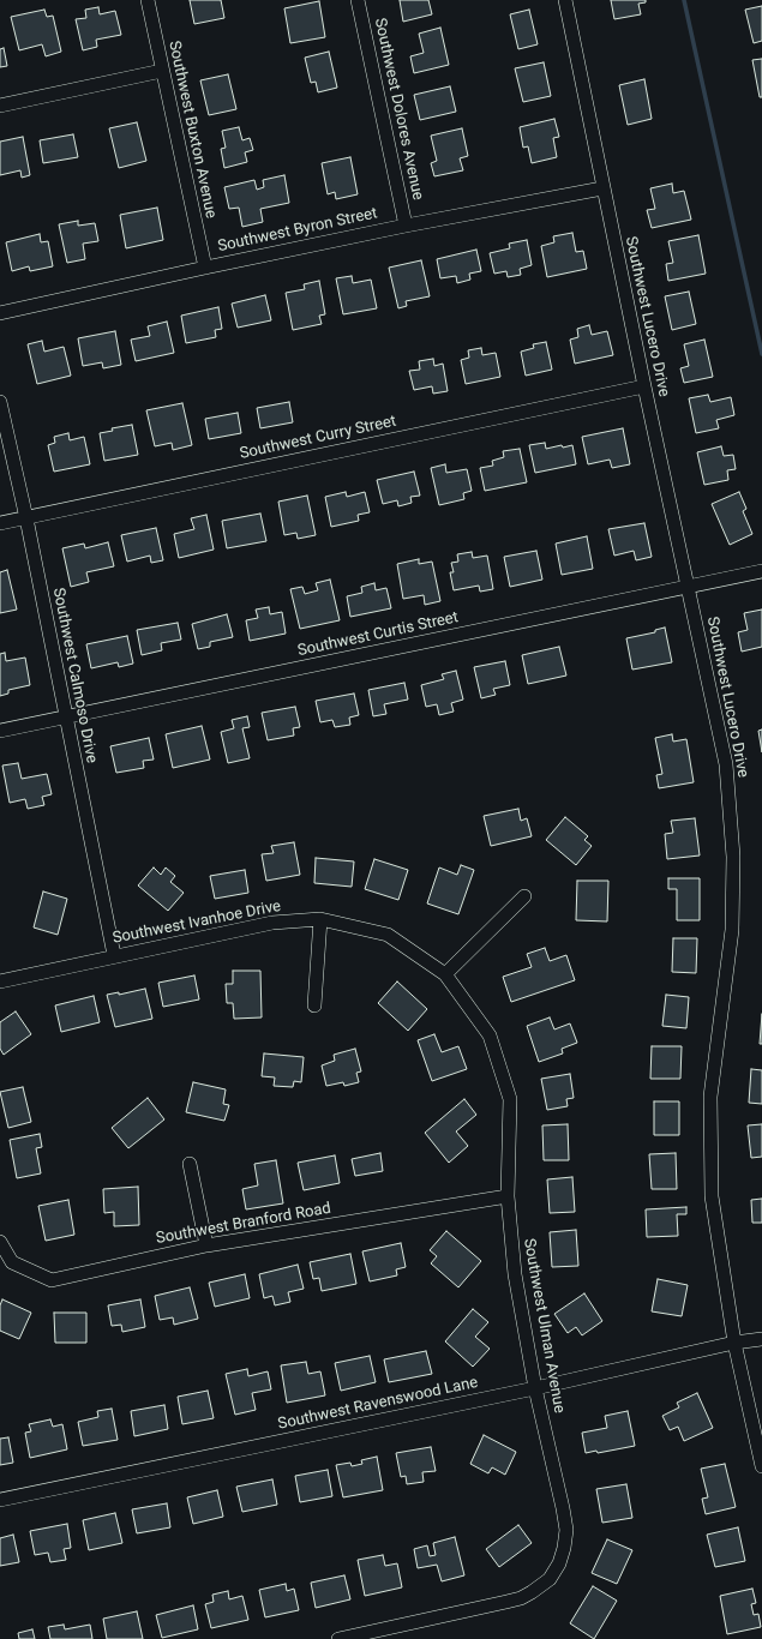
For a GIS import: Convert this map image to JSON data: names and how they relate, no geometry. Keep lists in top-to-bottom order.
{
  "streets": {
    "street": [
      "Southwest Dolores Avenue",
      "Southwest Buxton Avenue",
      "Southwest Byron Street",
      "Southwest Lucero Drive",
      "Southwest Curry Street",
      "Southwest Curtis Street",
      "Southwest Calmoso Drive",
      "Southwest Ivanhoe Drive",
      "Southwest Branford Road",
      "Southwest Ulman Avenue",
      "Southwest Ravenswood Lane"
    ]
  },
  "crossings": [
    ["Southwest Dolores Avenue", "Southwest Byron Street"],
    ["Southwest Buxton Avenue", "Southwest Byron Street"],
    ["Southwest Byron Street", "Southwest Lucero Drive"],
    ["Southwest Lucero Drive", "Southwest Curry Street"],
    ["Southwest Lucero Drive", "Southwest Curtis Street"],
    ["Southwest Lucero Drive", "Southwest Ravenswood Lane"],
    ["Southwest Curry Street", "Southwest Calmoso Drive"],
    ["Southwest Curtis Street", "Southwest Calmoso Drive"],
    ["Southwest Calmoso Drive", "Southwest Ivanhoe Drive"],
    ["Southwest Ivanhoe Drive", "Southwest Ulman Avenue"],
    ["Southwest Branford Road", "Southwest Ulman Avenue"],
    ["Southwest Ulman Avenue", "Southwest Ravenswood Lane"]
  ]
}
